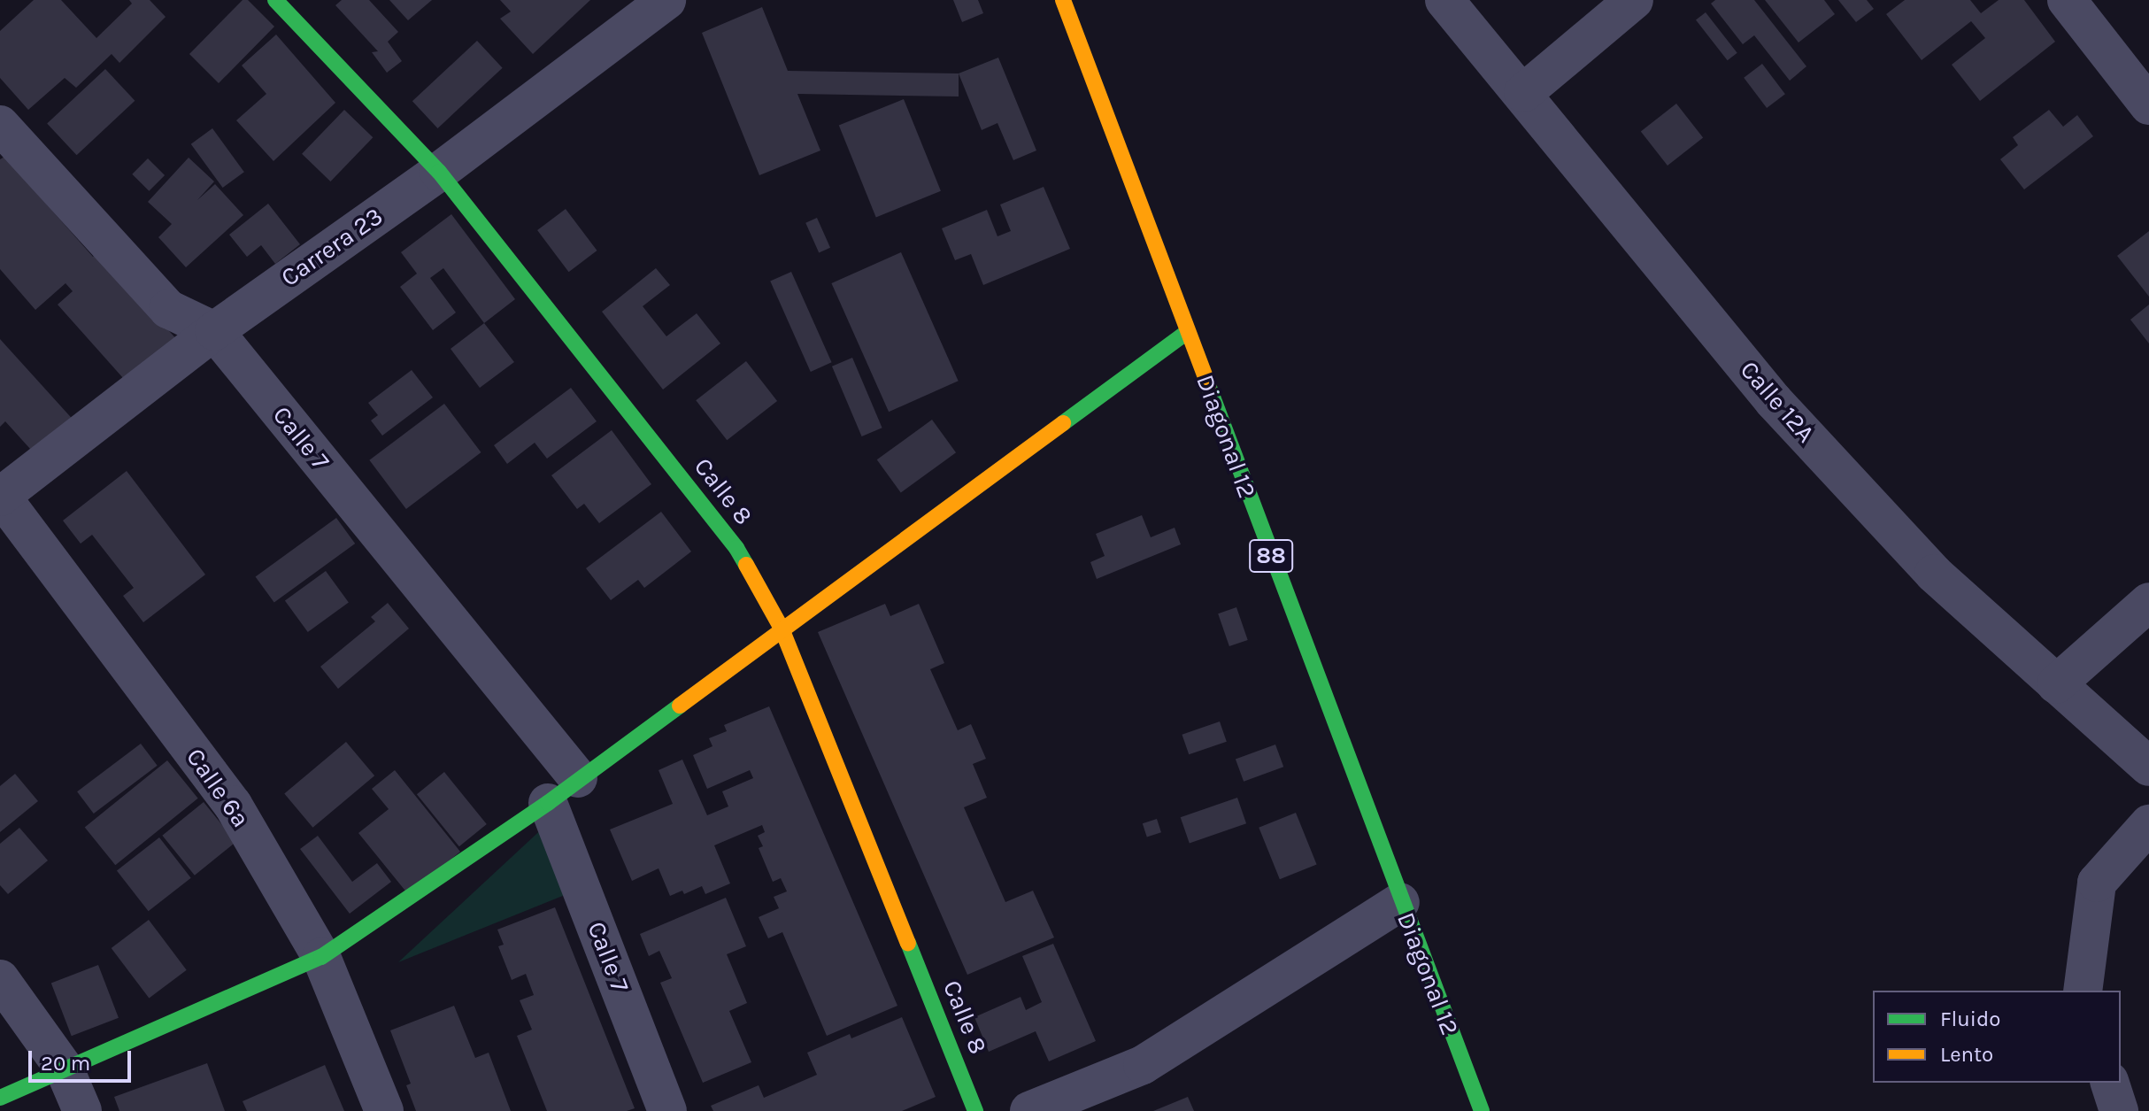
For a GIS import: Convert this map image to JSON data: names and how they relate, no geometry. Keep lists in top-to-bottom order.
{
  "streets": {
    "main road": ["Diagonal 12", "Calle 8", "88"],
    "street": [
      "Carrera 23",
      "Calle 12A",
      "Calle 7",
      "Calle 6a"
    ]
  },
  "crossings": [
    ["Carrera 23", "Calle 7"],
    ["Carrera 23", "Calle 8"],
    ["Carrera 23", "Calle 6a"]
  ],
  "legend": ["Fluido", "Lento"],
  "scale_bar": "20 m"
}
